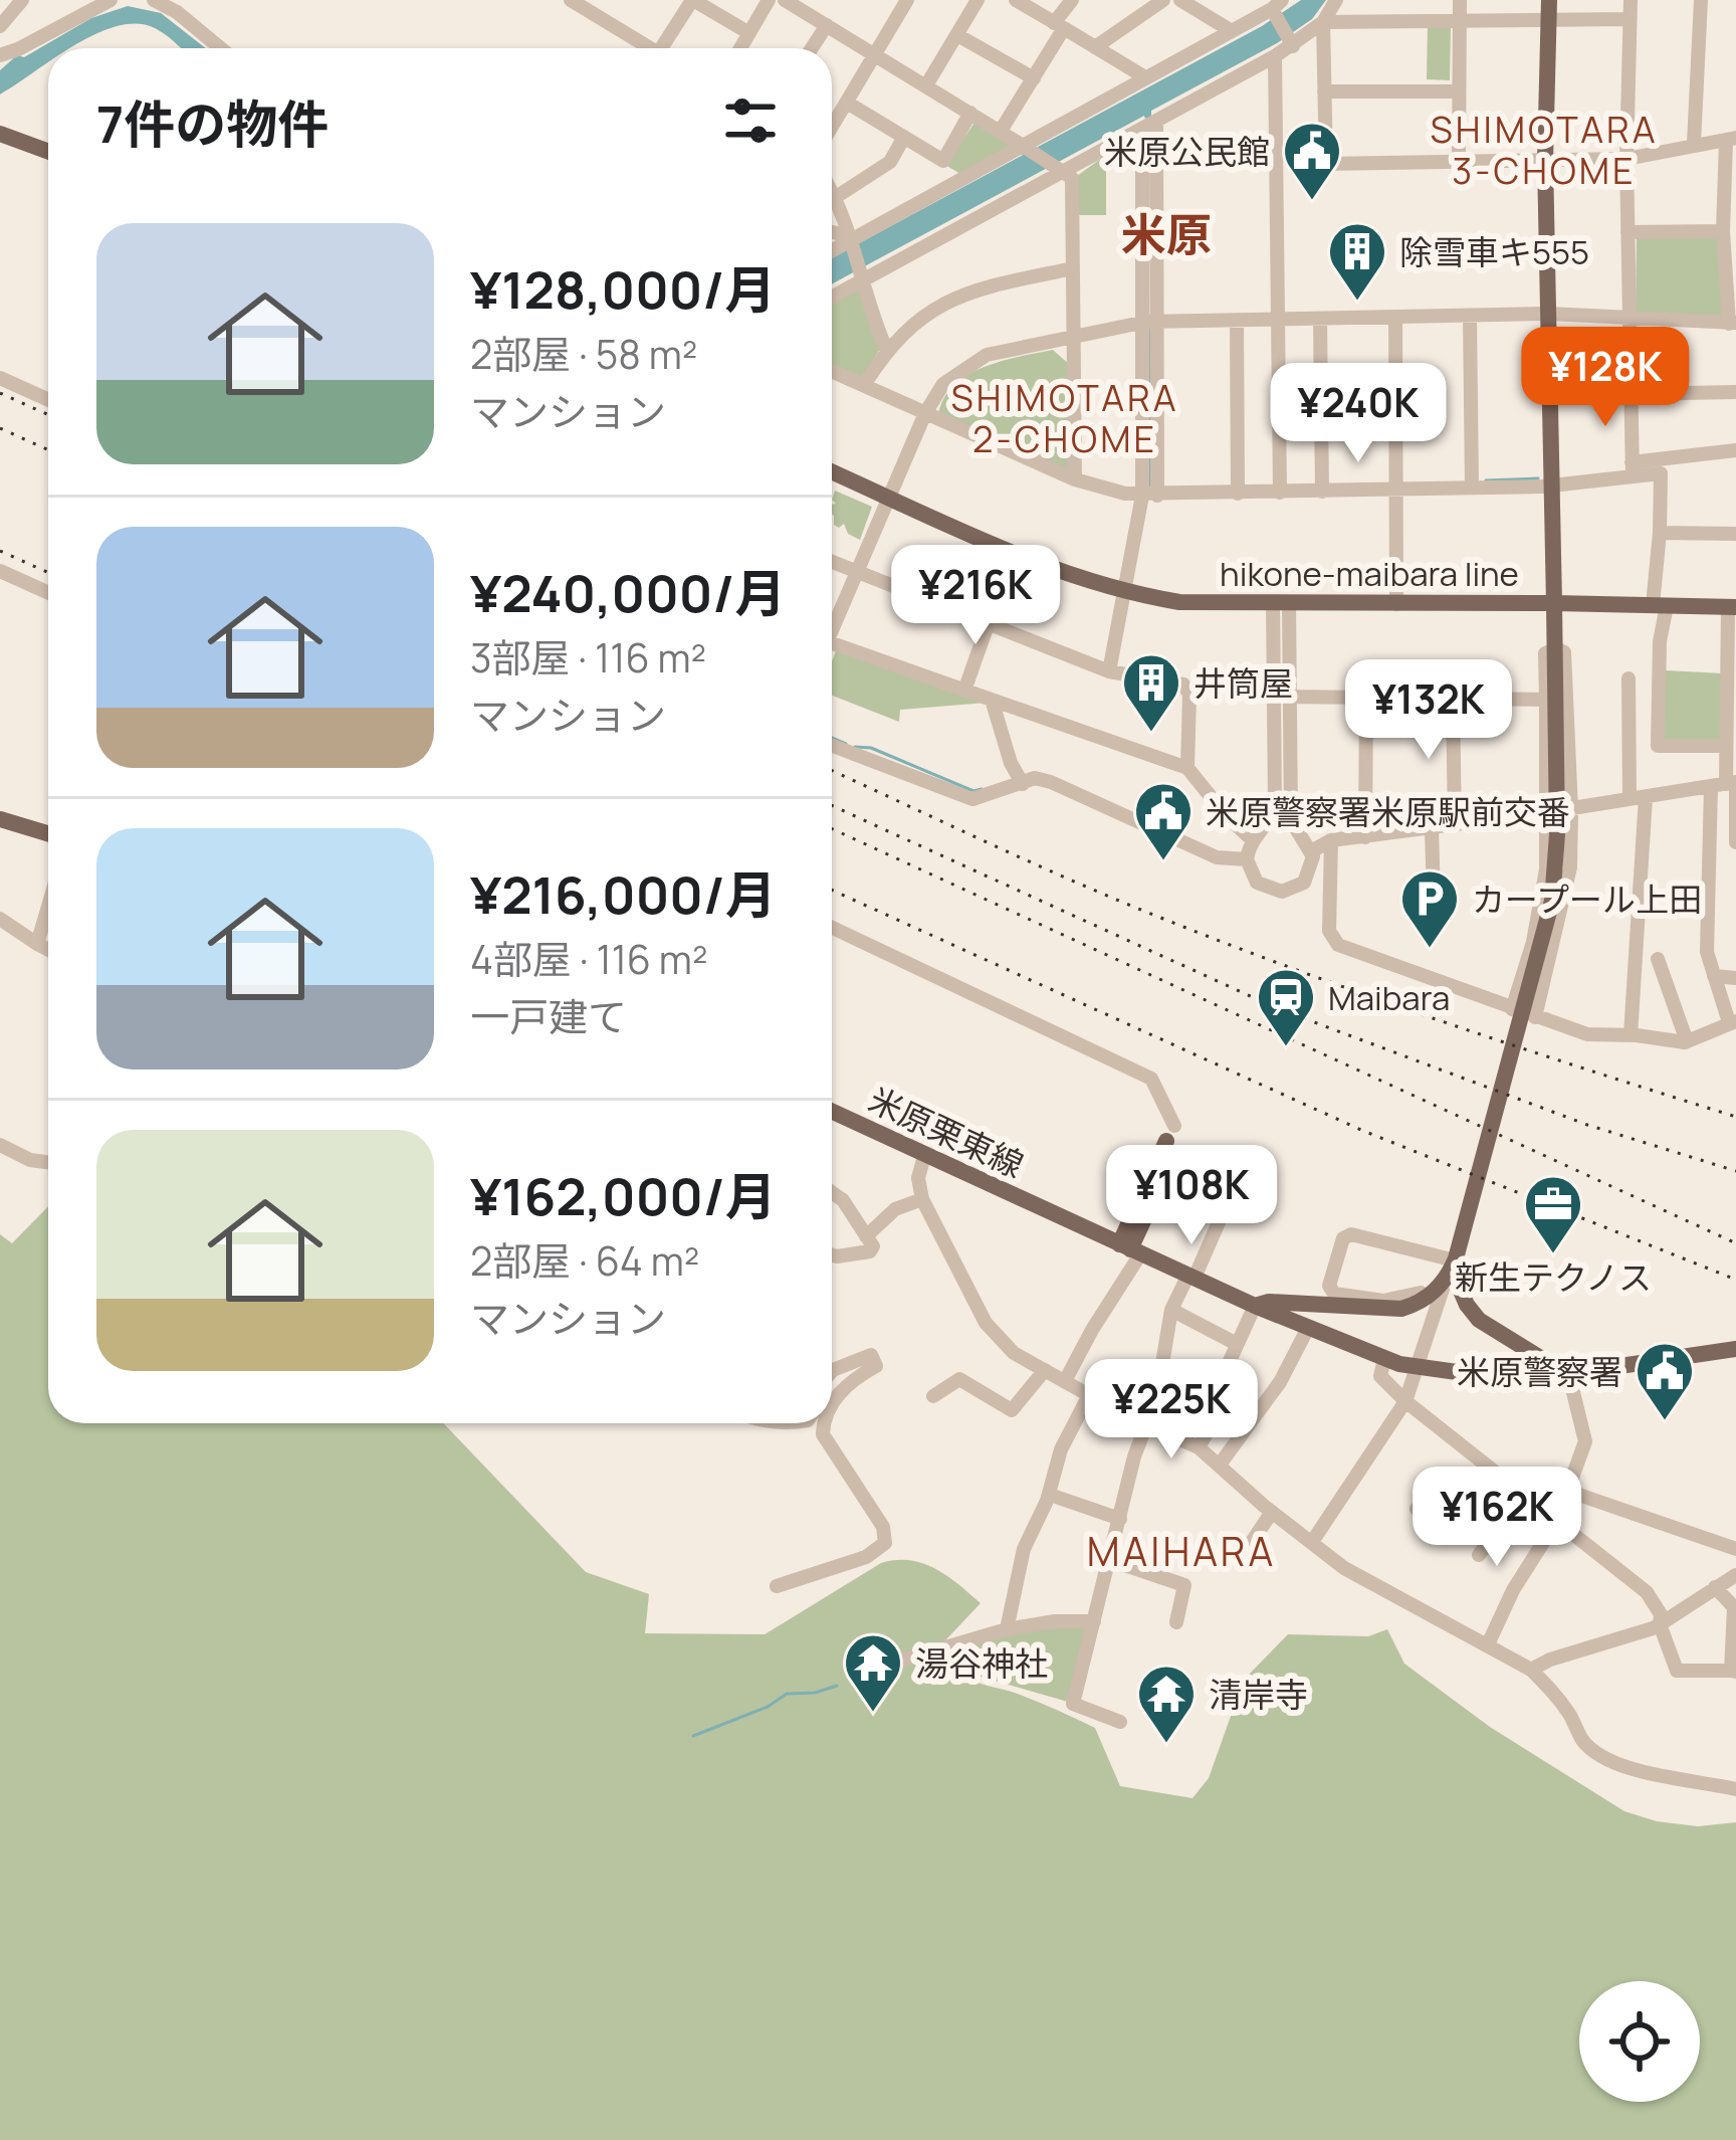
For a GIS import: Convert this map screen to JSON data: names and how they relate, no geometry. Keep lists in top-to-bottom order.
{
  "streets": {
    "main road": ["hikone-maibara line", "米原栗東線"]
  },
  "districts": [
    "SHIMOTARA 3-CHOME",
    "米原",
    "SHIMOTARA 2-CHOME",
    "MAIHARA"
  ],
  "places": {
    "public building": ["米原公民館", "米原警察署米原駅前交番", "米原警察署"],
    "building": ["除雪車キ555", "井筒屋"],
    "parking": ["カープール上田"],
    "station": ["Maibara"],
    "office": ["新生テクノス"],
    "temple": ["湯谷神社", "清岸寺"]
  },
  "page": {
    "heading": "7件の物件",
    "list": [
      {
        "name": "¥128,000/月",
        "note": "2部屋 · 58 m² · マンション"
      },
      {
        "name": "¥240,000/月",
        "note": "3部屋 · 116 m² · マンション"
      },
      {
        "name": "¥216,000/月",
        "note": "4部屋 · 116 m² · 一戸建て"
      },
      {
        "name": "¥162,000/月",
        "note": "2部屋 · 64 m² · マンション"
      }
    ],
    "price": [
      "¥128K",
      "¥240K",
      "¥216K",
      "¥132K",
      "¥108K",
      "¥225K",
      "¥162K"
    ]
  }
}
